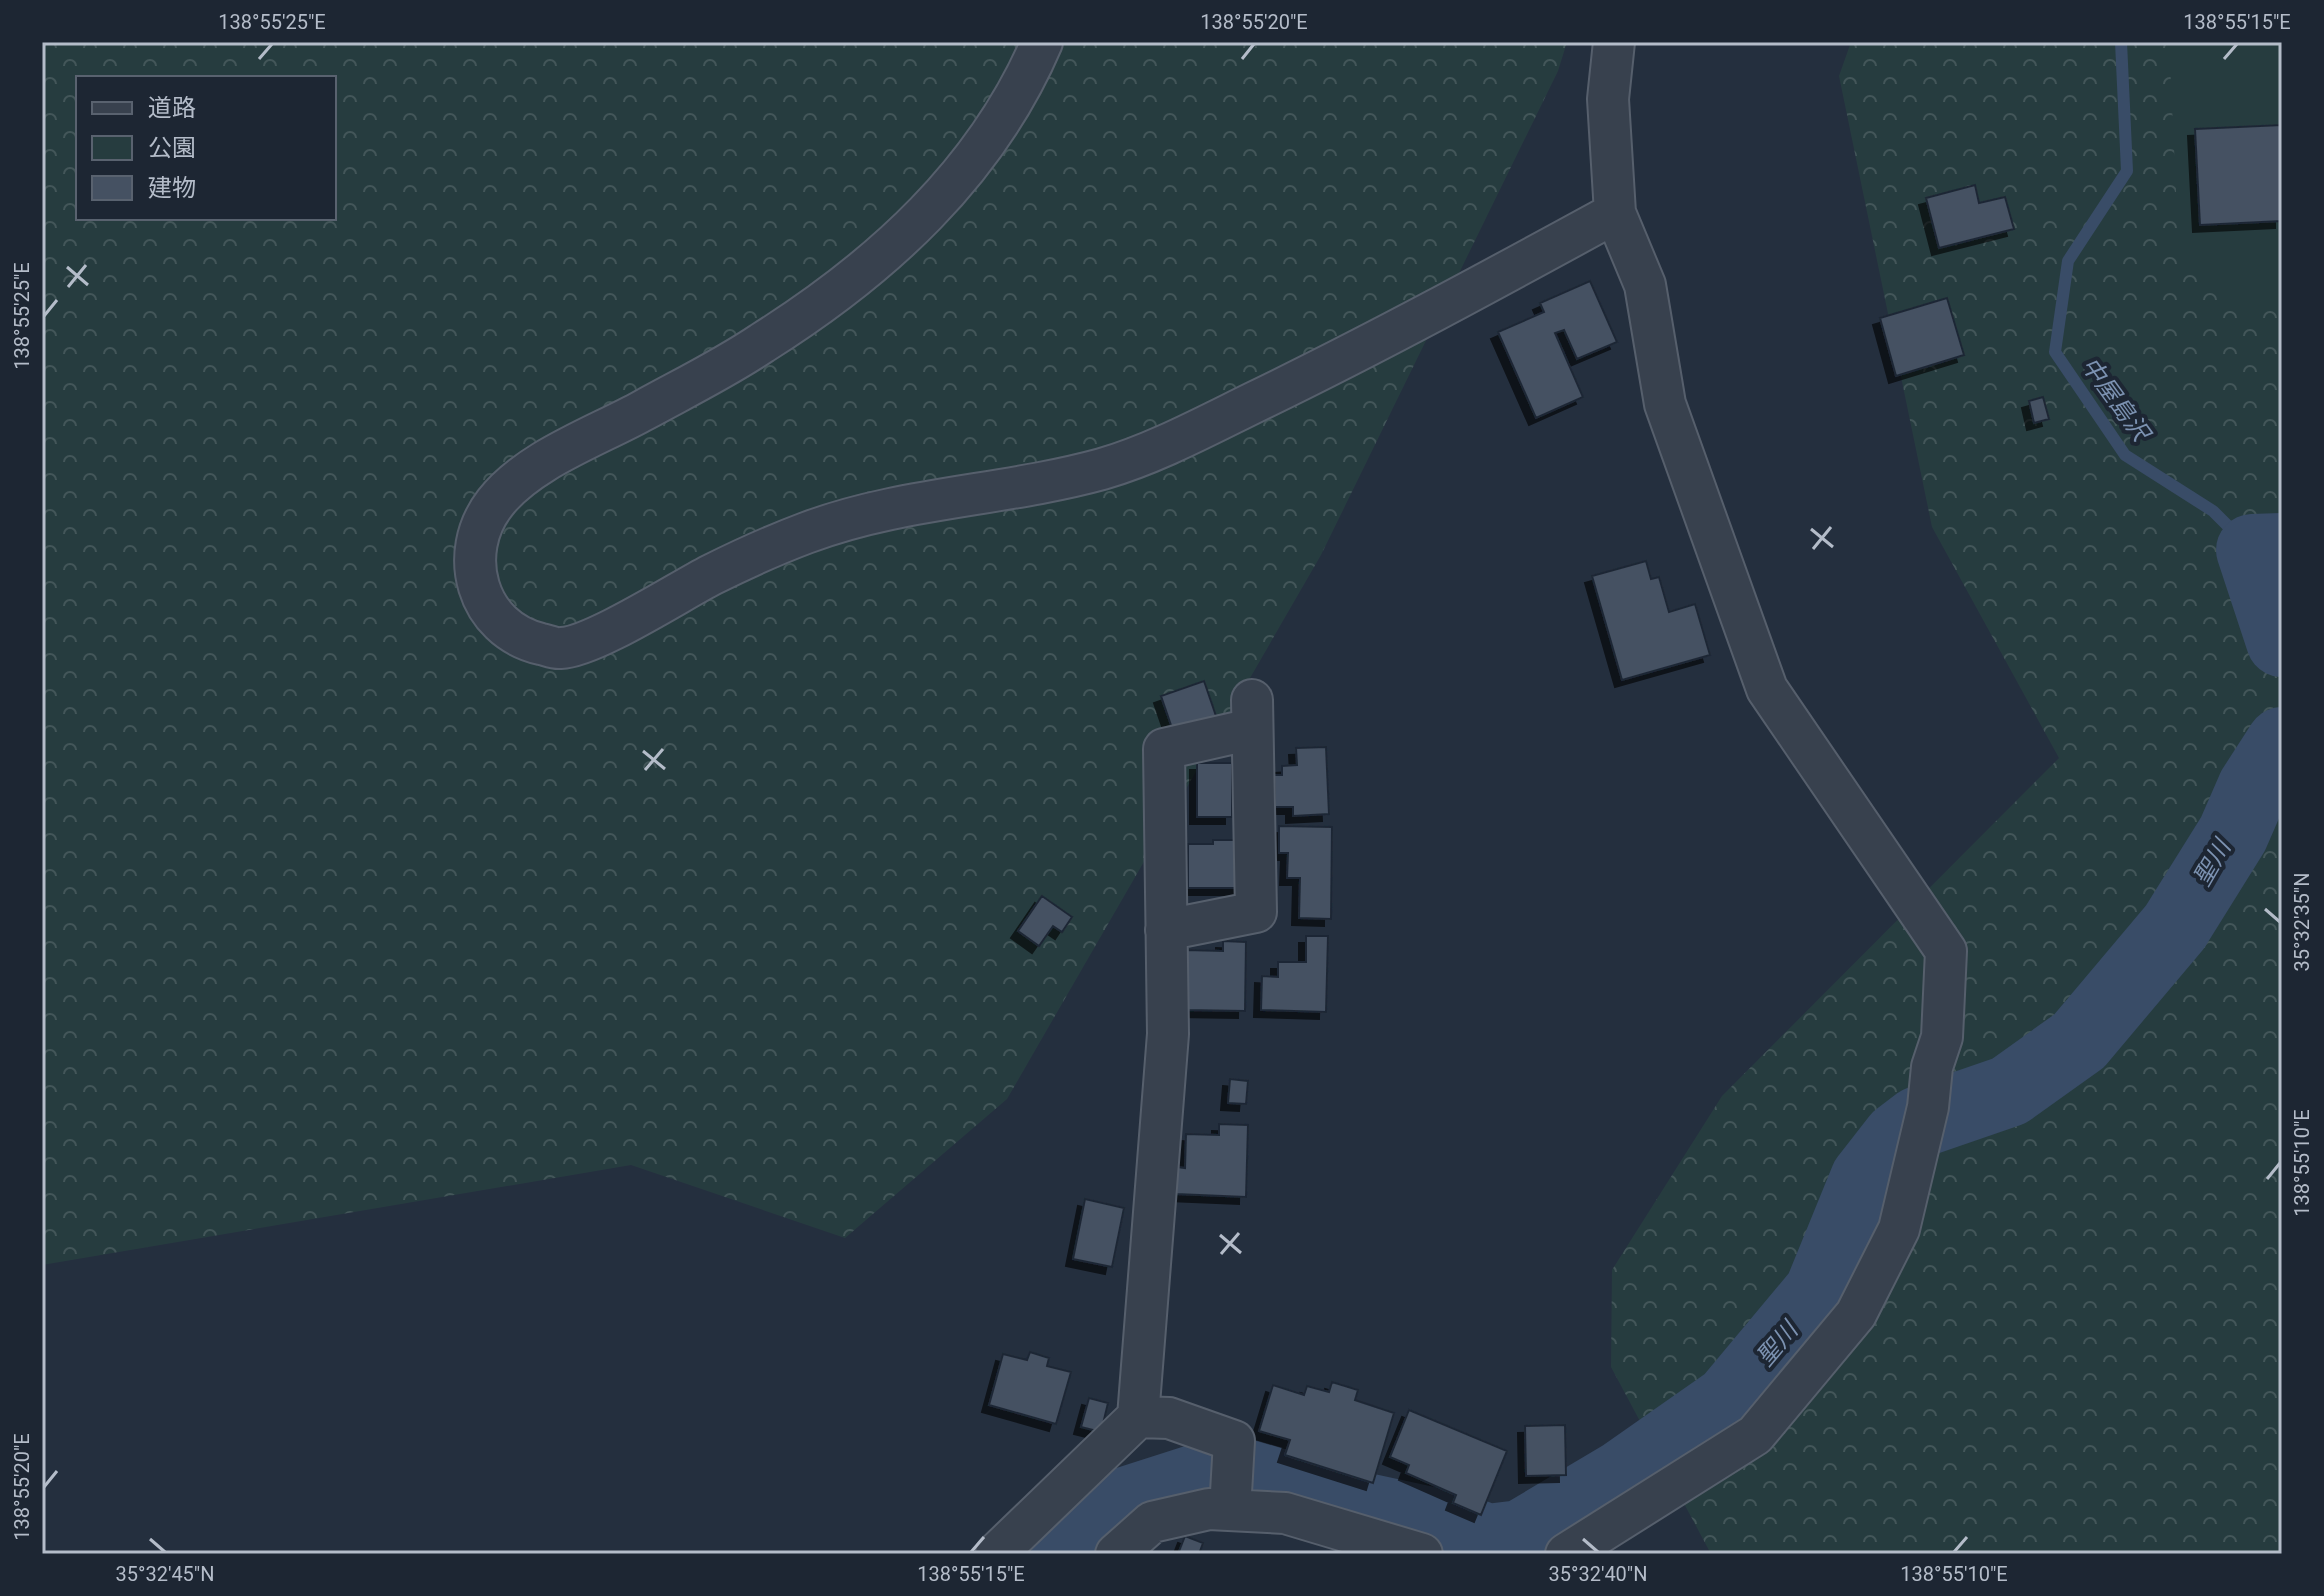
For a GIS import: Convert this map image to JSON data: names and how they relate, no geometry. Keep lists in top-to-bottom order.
{
  "water": ["中屋島沢", "聖川"],
  "legend": ["道路", "公園", "建物"],
  "coordinates": [
    "138°55'25\"E",
    "138°55'20\"E",
    "138°55'15\"E",
    "35°32'35\"N",
    "138°55'10\"E",
    "35°32'45\"N",
    "35°32'40\"N"
  ]
}
